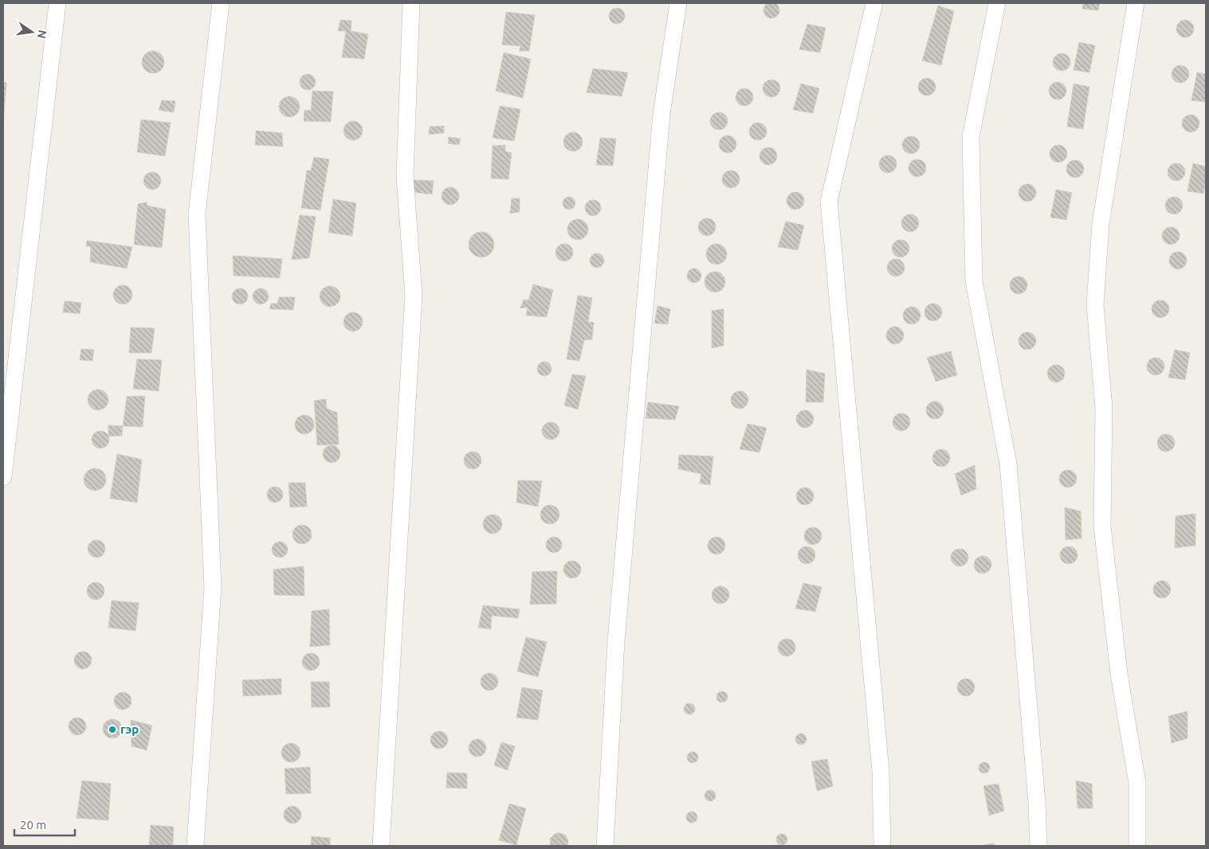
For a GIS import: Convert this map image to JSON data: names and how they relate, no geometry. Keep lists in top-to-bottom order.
{
  "places": ["гэр"],
  "scale_bar": "20 m",
  "north": "right"
}
